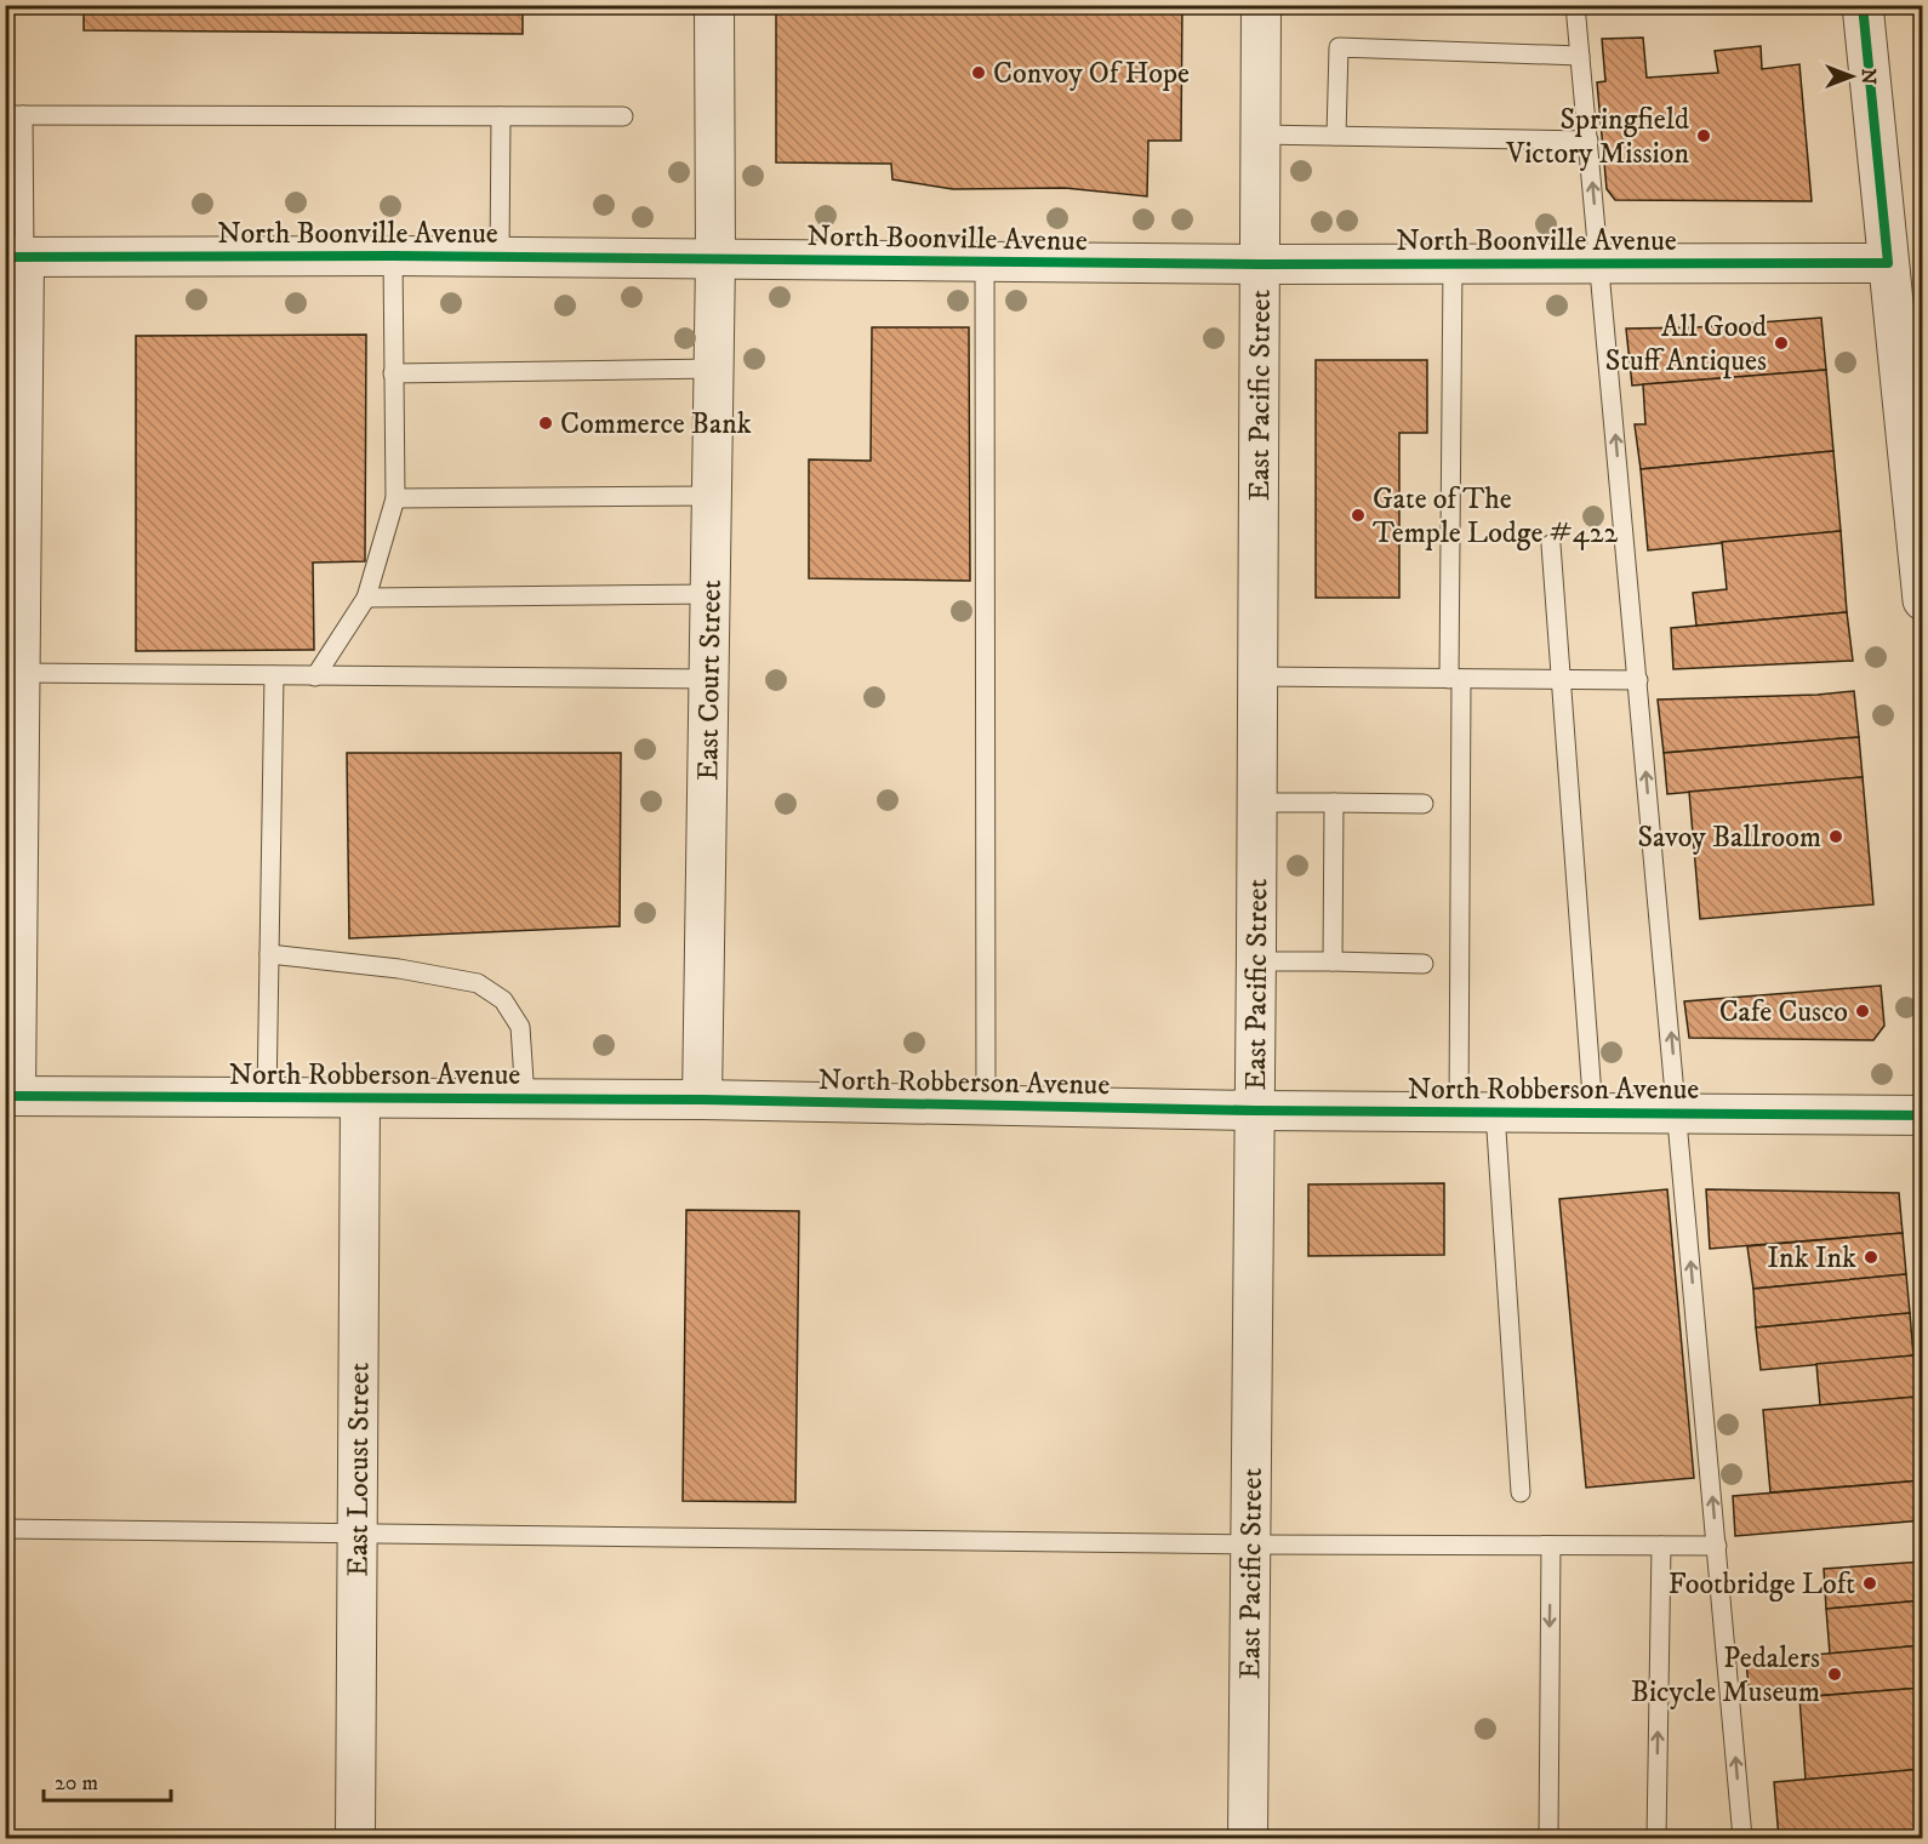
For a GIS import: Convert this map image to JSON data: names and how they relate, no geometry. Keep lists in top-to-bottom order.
{
  "streets": {
    "street": [
      "North Boonville Avenue",
      "East Pacific Street",
      "East Court Street",
      "North Robberson Avenue",
      "East Locust Street"
    ]
  },
  "crossings": [
    ["North Boonville Avenue", "East Pacific Street"],
    ["North Boonville Avenue", "East Court Street"],
    ["East Pacific Street", "North Robberson Avenue"],
    ["East Court Street", "North Robberson Avenue"],
    ["North Robberson Avenue", "East Locust Street"]
  ],
  "places": [
    "Convoy Of Hope",
    "Springfield Victory Mission",
    "All Good Stuff Antiques",
    "Commerce Bank",
    "Gate of The Temple Lodge #422",
    "Savoy Ballroom",
    "Cafe Cusco",
    "Ink Ink",
    "Footbridge Loft",
    "Pedalers Bicycle Museum"
  ],
  "scale_bar": "20 m",
  "north": "right"
}
